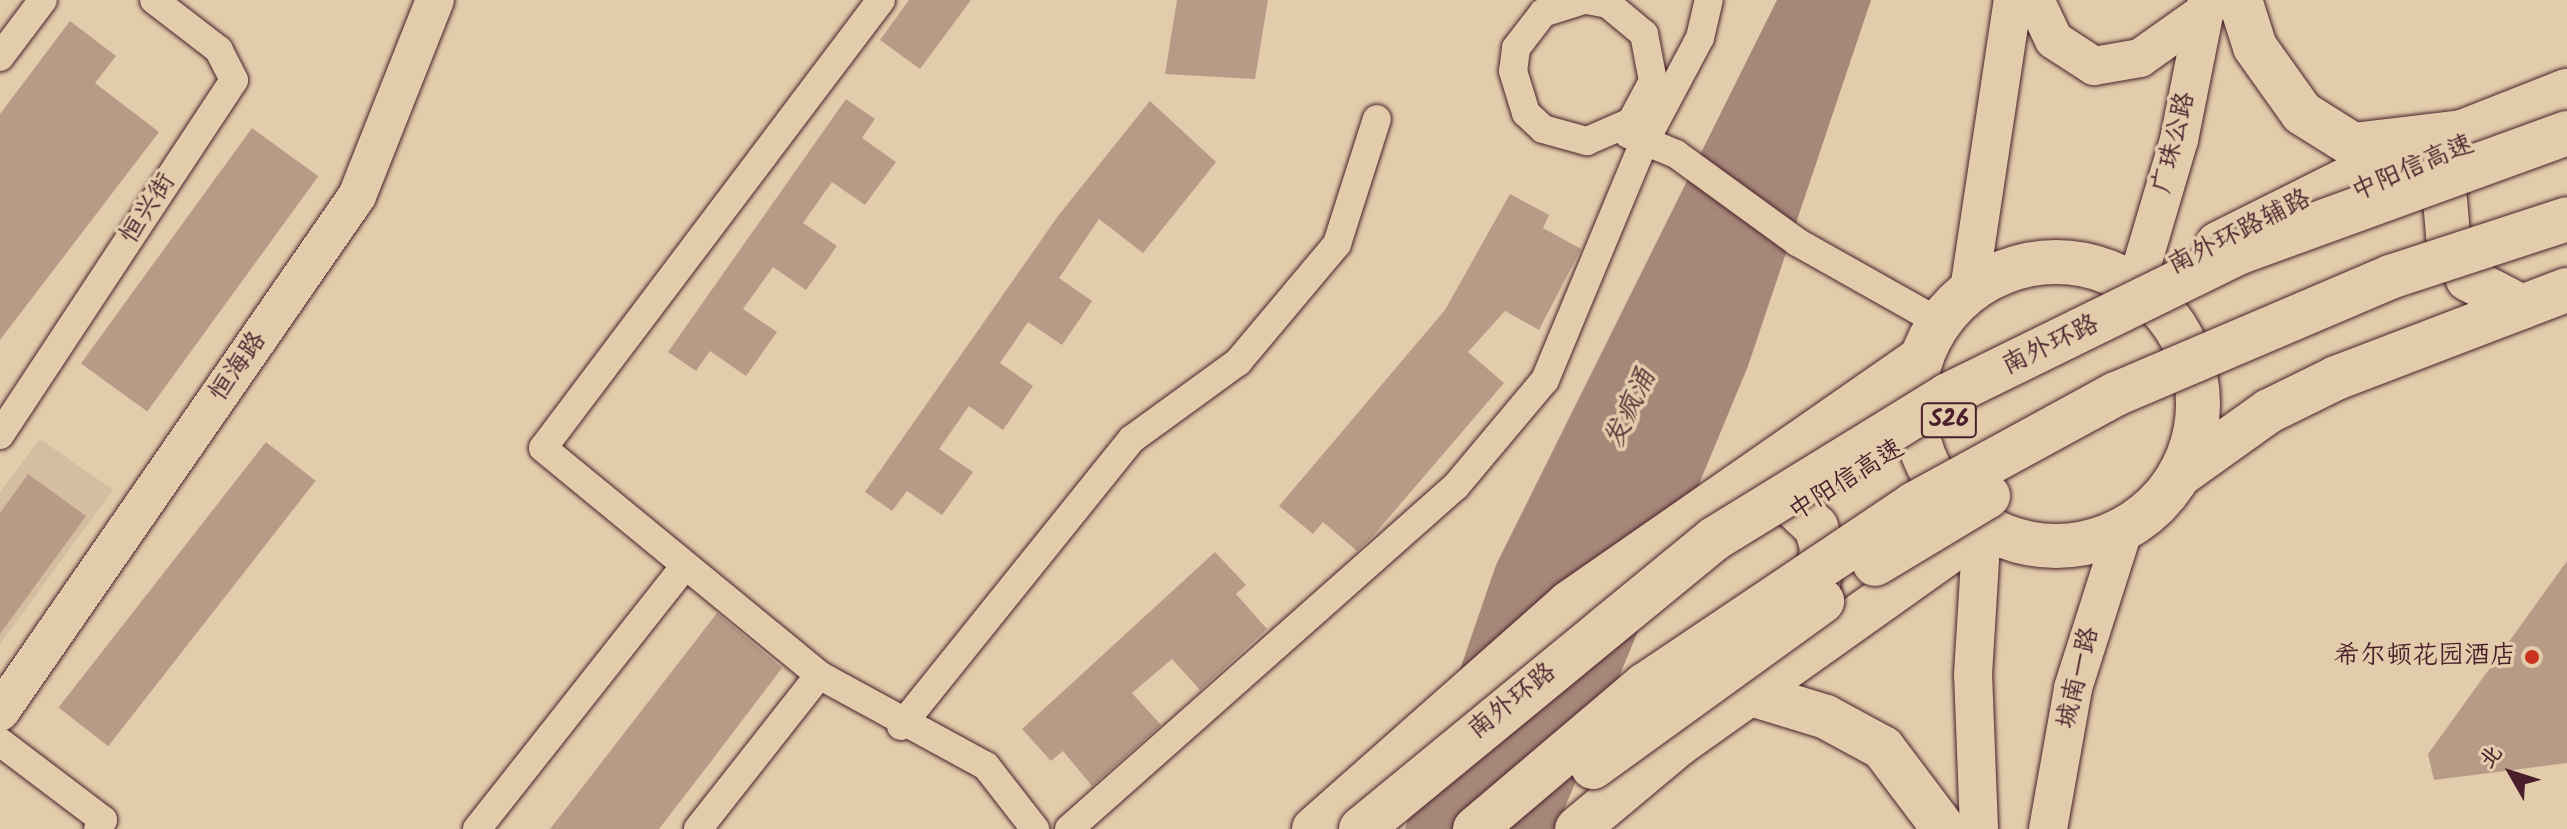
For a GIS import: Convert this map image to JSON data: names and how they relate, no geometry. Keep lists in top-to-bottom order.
{
  "streets": {
    "main road": [
      "广珠公路",
      "中阳信高速",
      "南外环路辅路",
      "南外环路",
      "恒海路",
      "S26",
      "城南一路"
    ],
    "street": ["恒兴街"]
  },
  "crossings": [
    ["广珠公路", "南外环路辅路"],
    ["广珠公路", "城南一路"],
    ["南外环路辅路", "城南一路"]
  ],
  "water": ["发疯涌"],
  "places": ["希尔顿花园酒店"],
  "north": "top left"
}
